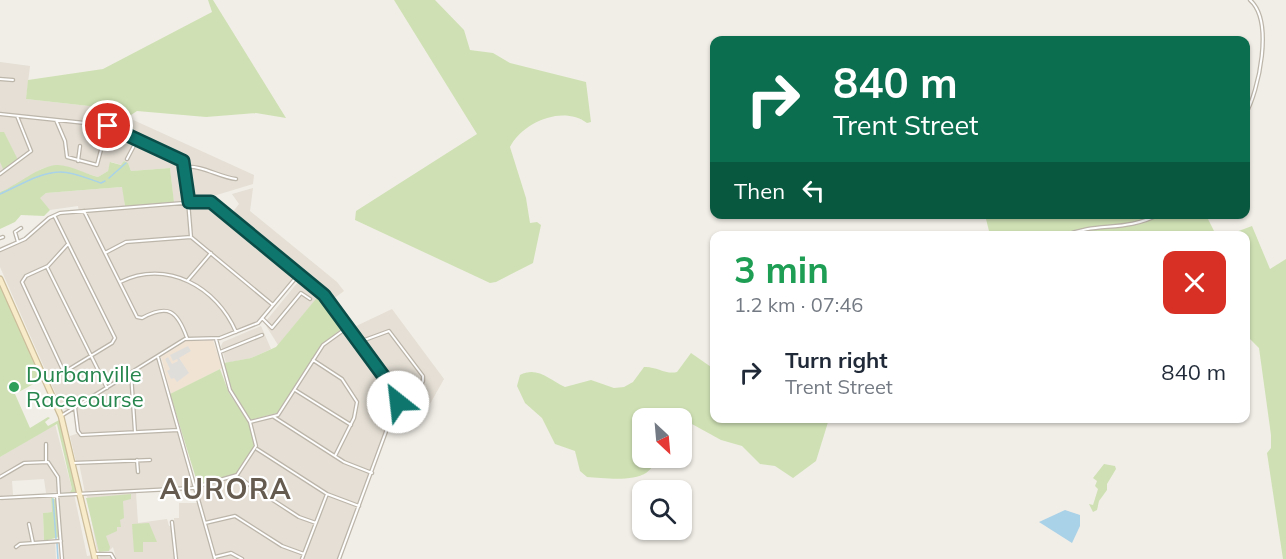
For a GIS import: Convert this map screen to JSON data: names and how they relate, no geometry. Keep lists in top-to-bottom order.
{
  "districts": ["AURORA"],
  "places": ["Durbanville Racecourse"],
  "north": "bottom right",
  "page": {
    "turn": ["840 m", "Trent Street"],
    "then": "Then",
    "heading": ["3 min", "1.2 km · 07:46"],
    "list": [
      {
        "name": "Turn right",
        "note": "Trent Street",
        "value": "840 m"
      }
    ]
  }
}
